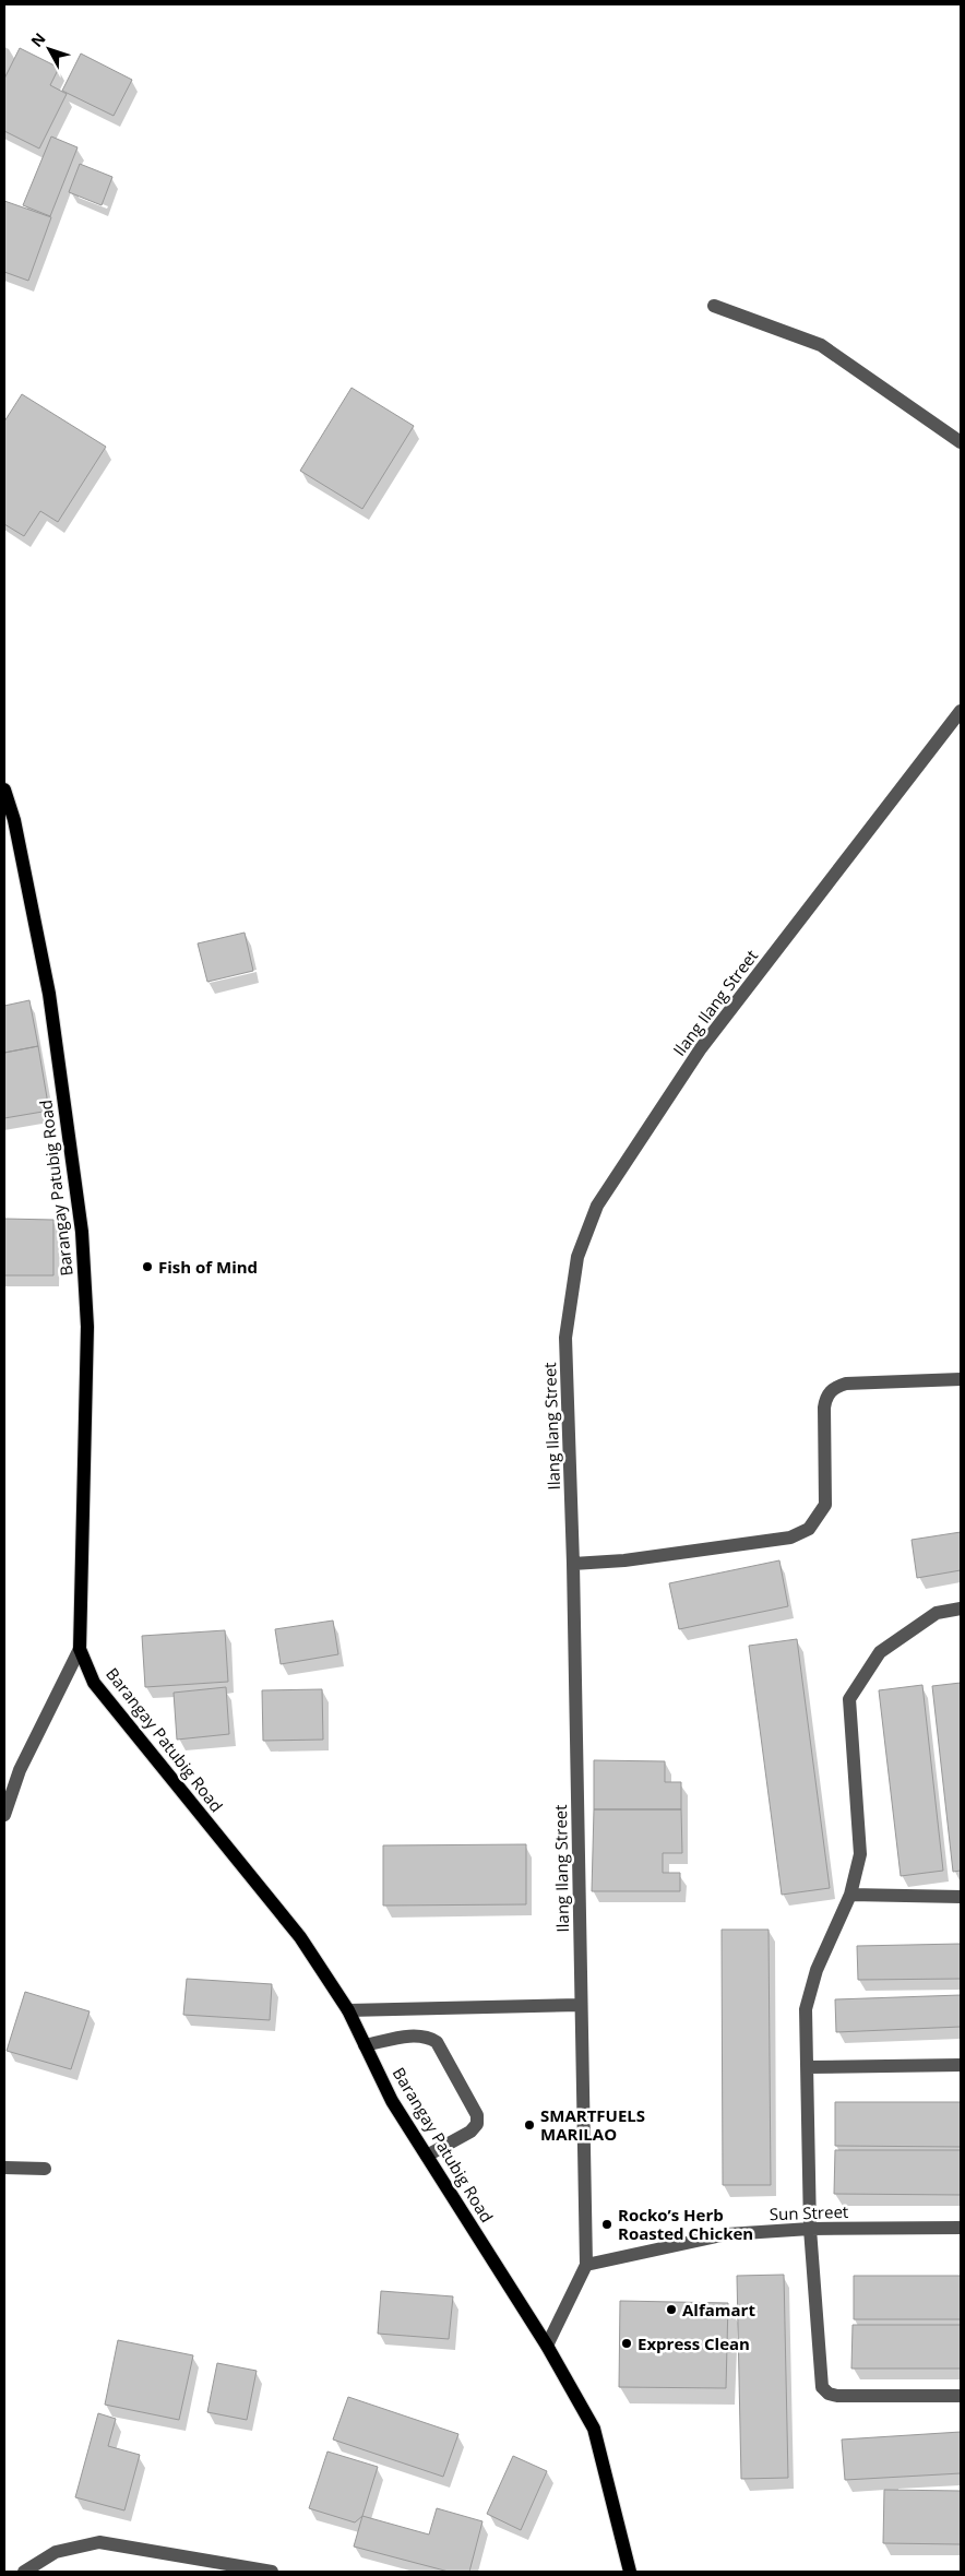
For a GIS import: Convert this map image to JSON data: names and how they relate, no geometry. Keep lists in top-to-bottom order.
{
  "streets": {
    "main road": ["Barangay Patubig Road"],
    "street": ["Ilang Ilang Street", "Sun Street"]
  },
  "crossings": [
    ["Ilang Ilang Street", "Sun Street"]
  ],
  "places": [
    "Fish of Mind",
    "SMARTFUELS MARILAO",
    "Rocko’s Herb Roasted Chicken",
    "Alfamart",
    "Express Clean"
  ],
  "north": "top left"
}
